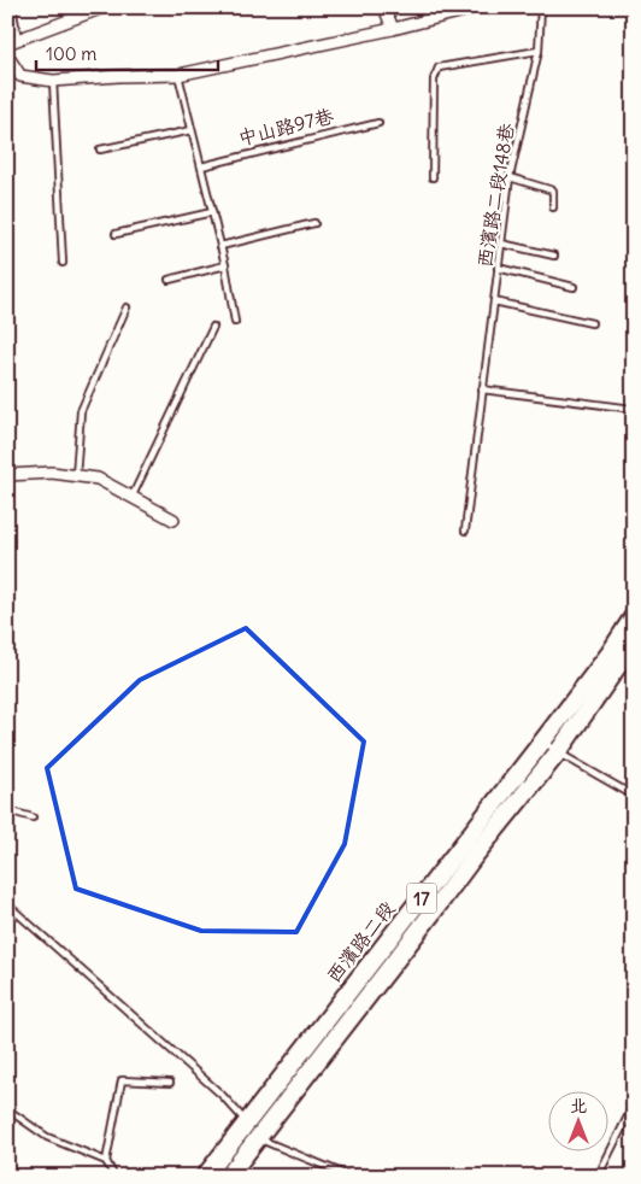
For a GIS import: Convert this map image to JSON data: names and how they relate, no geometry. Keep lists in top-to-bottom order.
{
  "streets": {
    "main road": ["17", "西濱路二段"],
    "lane": ["中山路97巷", "西濱路二段148巷"]
  },
  "scale_bar": "100 m",
  "north": "top"
}
